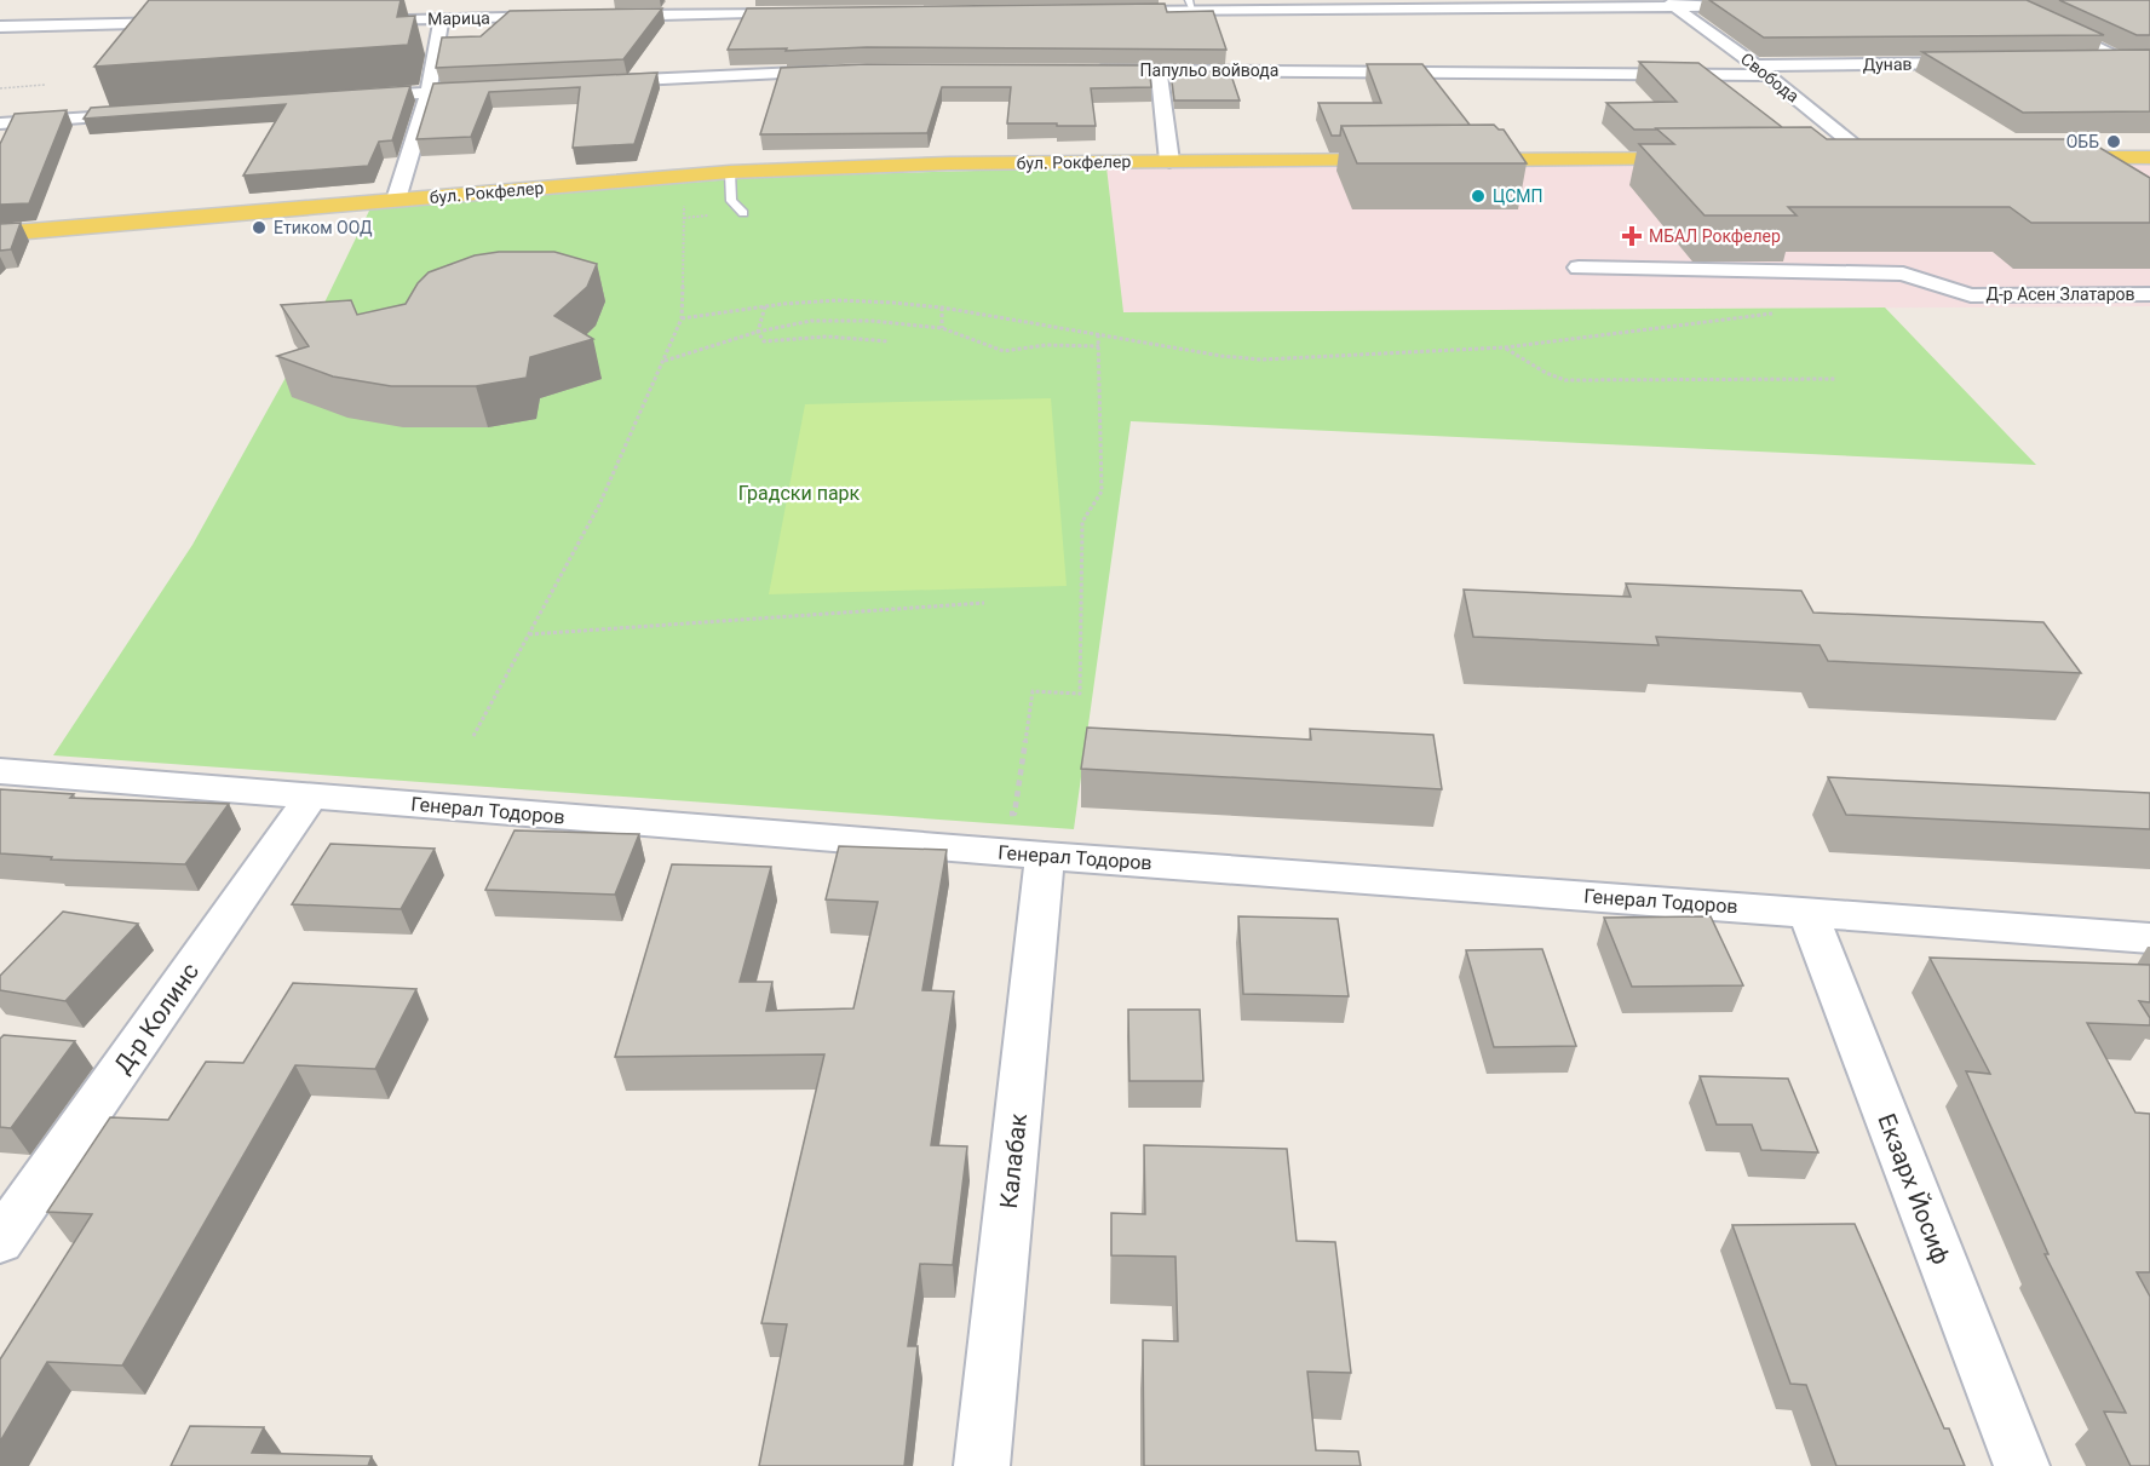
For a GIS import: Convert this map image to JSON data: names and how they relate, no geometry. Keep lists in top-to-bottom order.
{
  "streets": {
    "main road": ["бул. Рокфелер"],
    "street": [
      "Марица",
      "Дунав",
      "Папульо войвода",
      "Свобода",
      "Д-р Асен Златаров",
      "Генерал Тодоров",
      "Д-р Колинс",
      "Калабак",
      "Екзарх Йосиф"
    ]
  },
  "crossings": [
    ["Дунав", "Папульо войвода"],
    ["Дунав", "Свобода"],
    ["Папульо войвода", "Свобода"],
    ["Генерал Тодоров", "Д-р Колинс"],
    ["Генерал Тодоров", "Калабак"],
    ["Генерал Тодоров", "Екзарх Йосиф"]
  ],
  "parks": ["Градски парк"],
  "places": {
    "other": ["ОББ", "ЦСМП", "Етиком ООД"],
    "health": ["МБАЛ Рокфелер"]
  }
}
